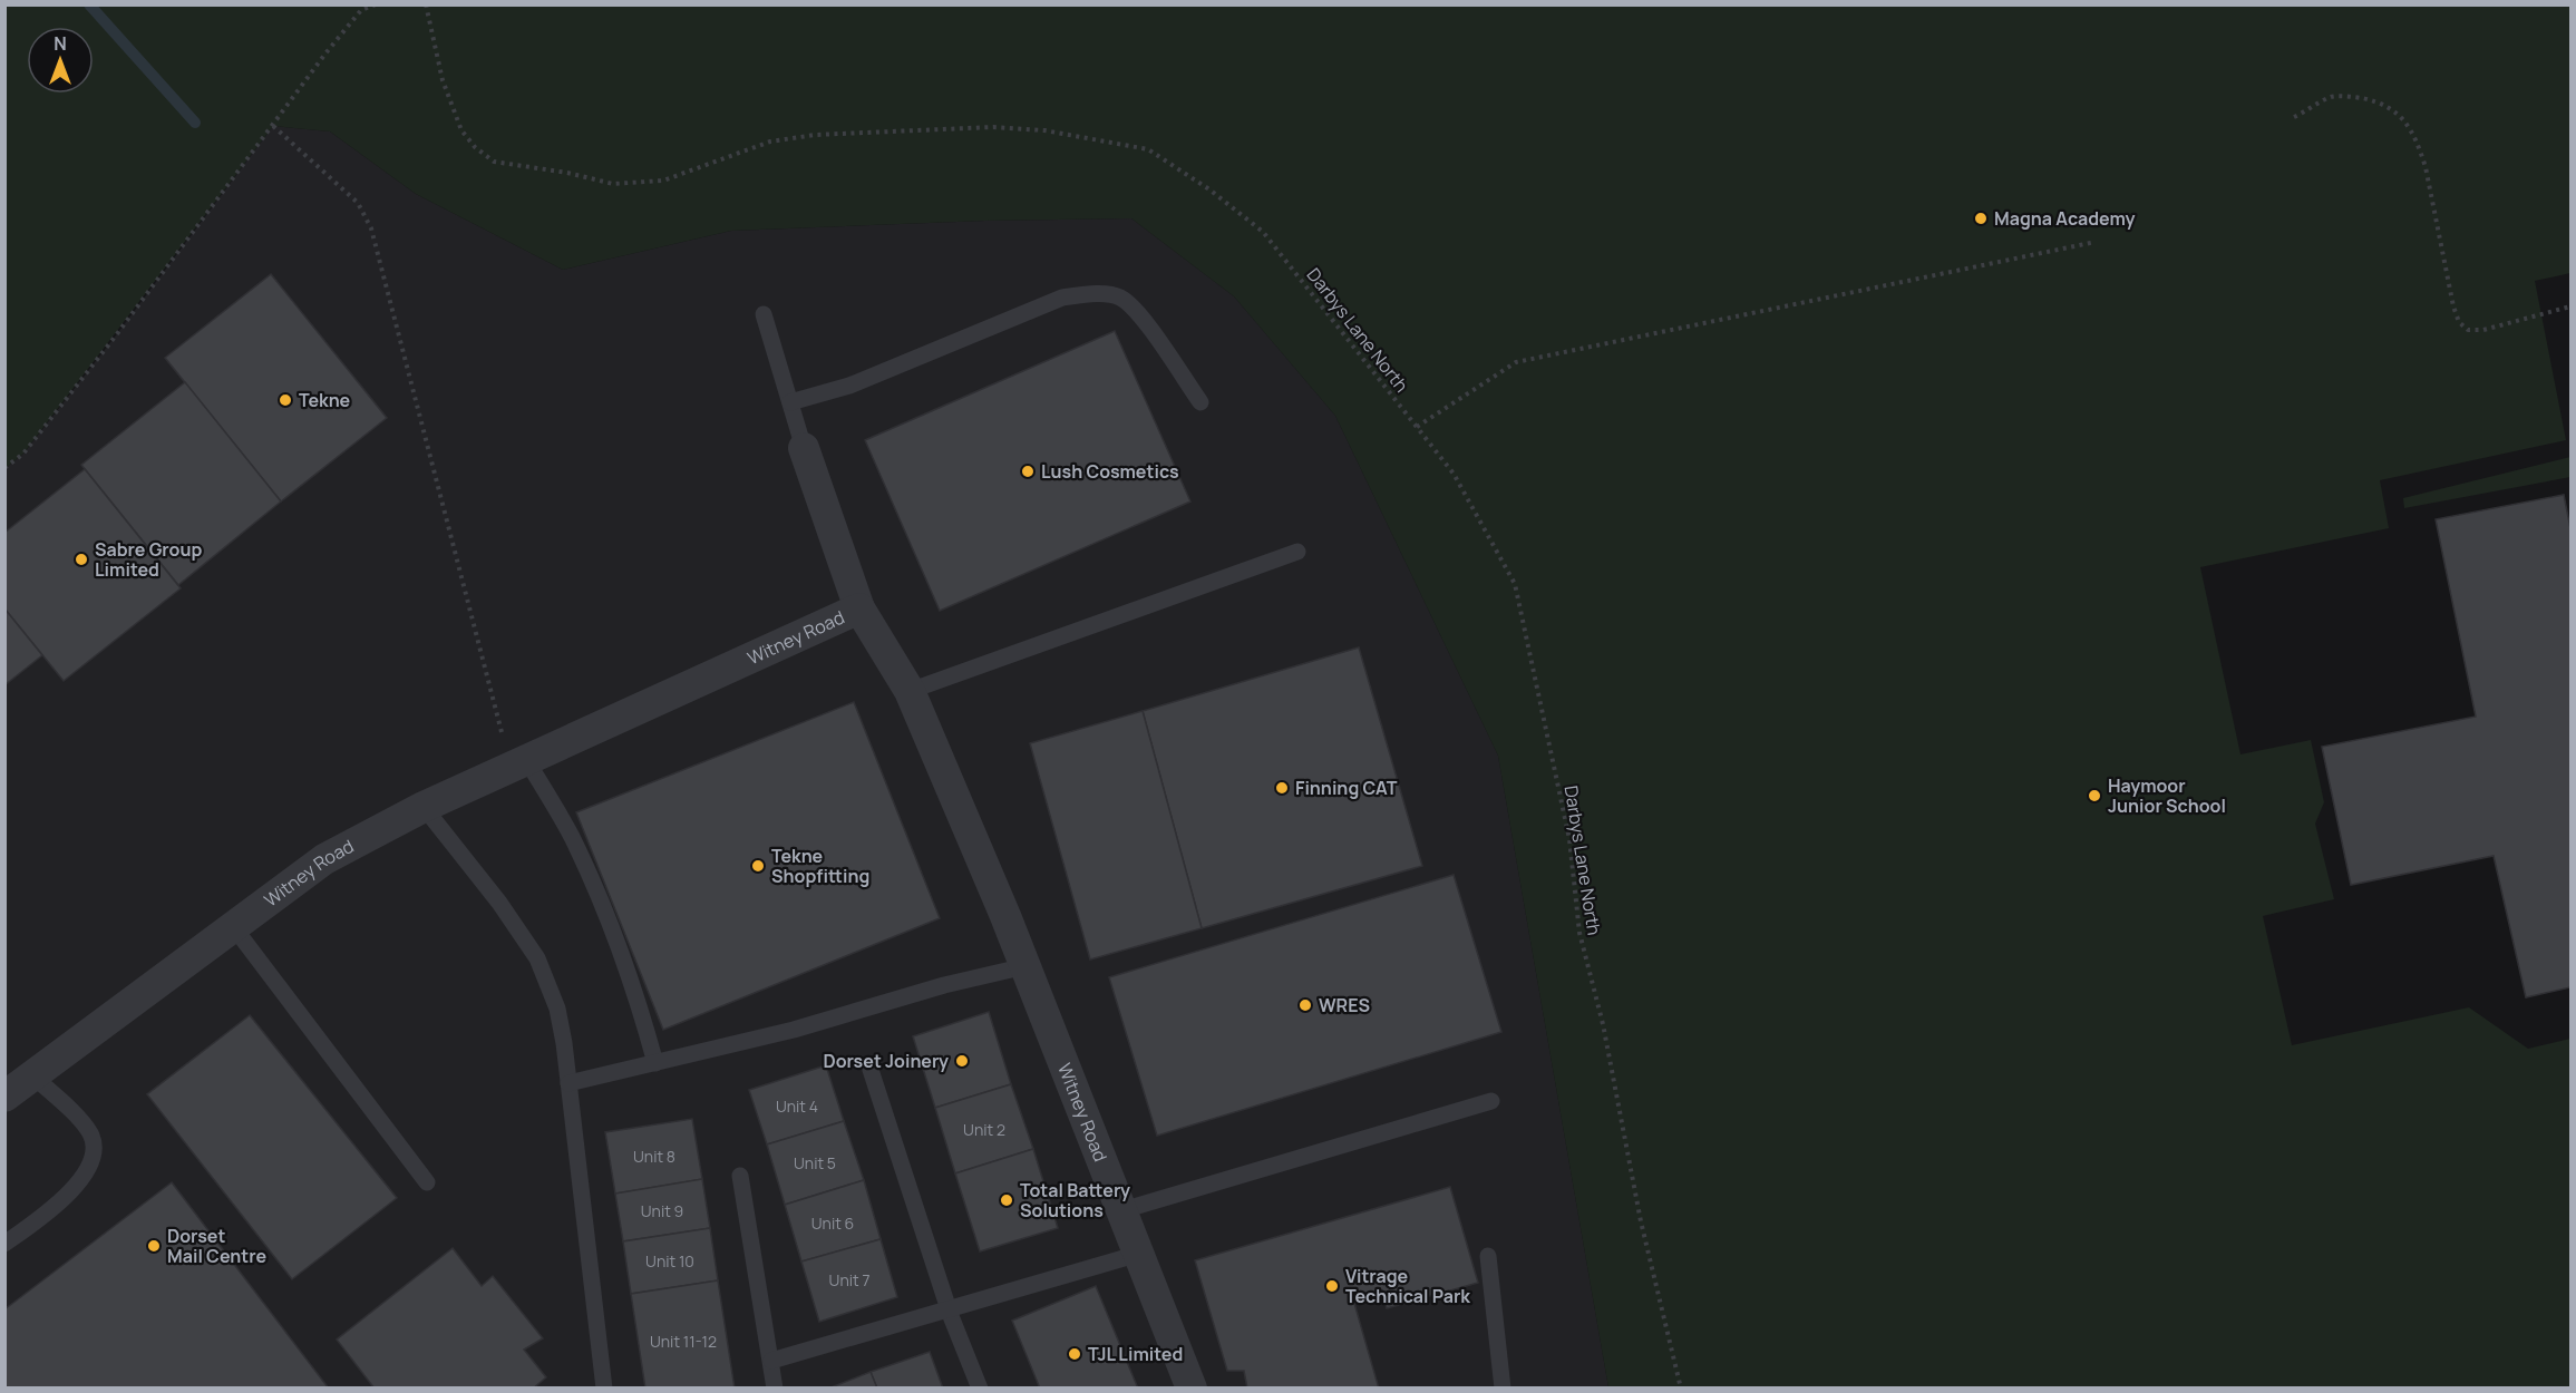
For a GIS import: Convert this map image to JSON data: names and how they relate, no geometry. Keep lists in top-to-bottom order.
{
  "streets": {
    "street": ["Witney Road"],
    "path": ["Darbys Lane North"]
  },
  "places": [
    "Magna Academy",
    "Tekne",
    "Lush Cosmetics",
    "Sabre Group Limited",
    "Finning CAT",
    "Haymoor Junior School",
    "Tekne Shopfitting",
    "WRES",
    "Dorset Joinery",
    "Total Battery Solutions",
    "Dorset Mail Centre",
    "Vitrage Technical Park",
    "TJL Limited"
  ],
  "house_numbers": [
    "Unit 4",
    "Unit 2",
    "Unit 8",
    "Unit 5",
    "Unit 9",
    "Unit 6",
    "Unit 10",
    "Unit 7",
    "Unit 11-12"
  ],
  "north": "top"
}
